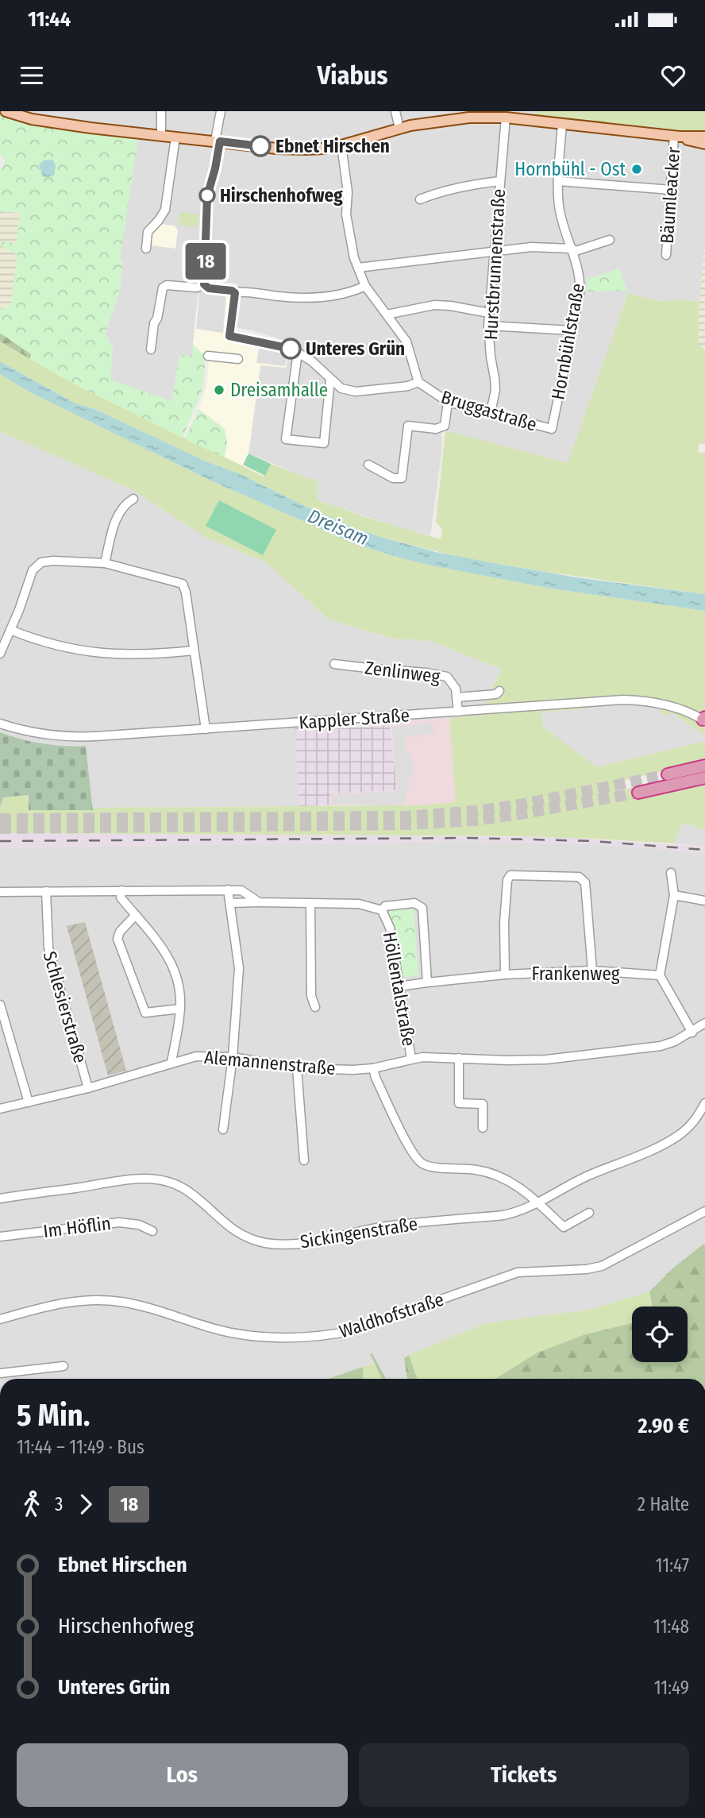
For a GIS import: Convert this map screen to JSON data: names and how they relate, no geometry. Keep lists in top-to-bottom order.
{
  "streets": {
    "street": [
      "Bäumleacker",
      "Hurstbrunnenstraße",
      "Hornbühlstraße",
      "Bruggastraße",
      "Zenlinweg",
      "Kappler Straße",
      "Frankenweg",
      "Höllentalstraße",
      "Schlesierstraße",
      "Alemannenstraße",
      "Im Höflin",
      "Sickingenstraße",
      "Waldhofstraße"
    ]
  },
  "crossings": [
    ["Hurstbrunnenstraße", "Bruggastraße"],
    ["Hornbühlstraße", "Bruggastraße"],
    ["Zenlinweg", "Kappler Straße"],
    ["Frankenweg", "Höllentalstraße"],
    ["Höllentalstraße", "Schlesierstraße"],
    ["Höllentalstraße", "Alemannenstraße"],
    ["Schlesierstraße", "Alemannenstraße"]
  ],
  "water": ["Dreisam"],
  "places": [
    "Ebnet Hirschen",
    "Hornbühl - Ost",
    "Hirschenhofweg",
    "Unteres Grün",
    "Dreisamhalle"
  ],
  "lines": ["bus line 18"],
  "page": {
    "status": "11:44",
    "header": "Viabus",
    "on_map": "18",
    "heading": ["5 Min.", "11:44 – 11:49 · Bus", "2.90 €"],
    "legs": ["3", "18", "2 Halte"],
    "list": [
      {
        "name": "Ebnet Hirschen",
        "value": "11:47"
      },
      {
        "name": "Hirschenhofweg",
        "value": "11:48"
      },
      {
        "name": "Unteres Grün",
        "value": "11:49"
      }
    ],
    "buttons": ["Los", "Tickets"]
  }
}
